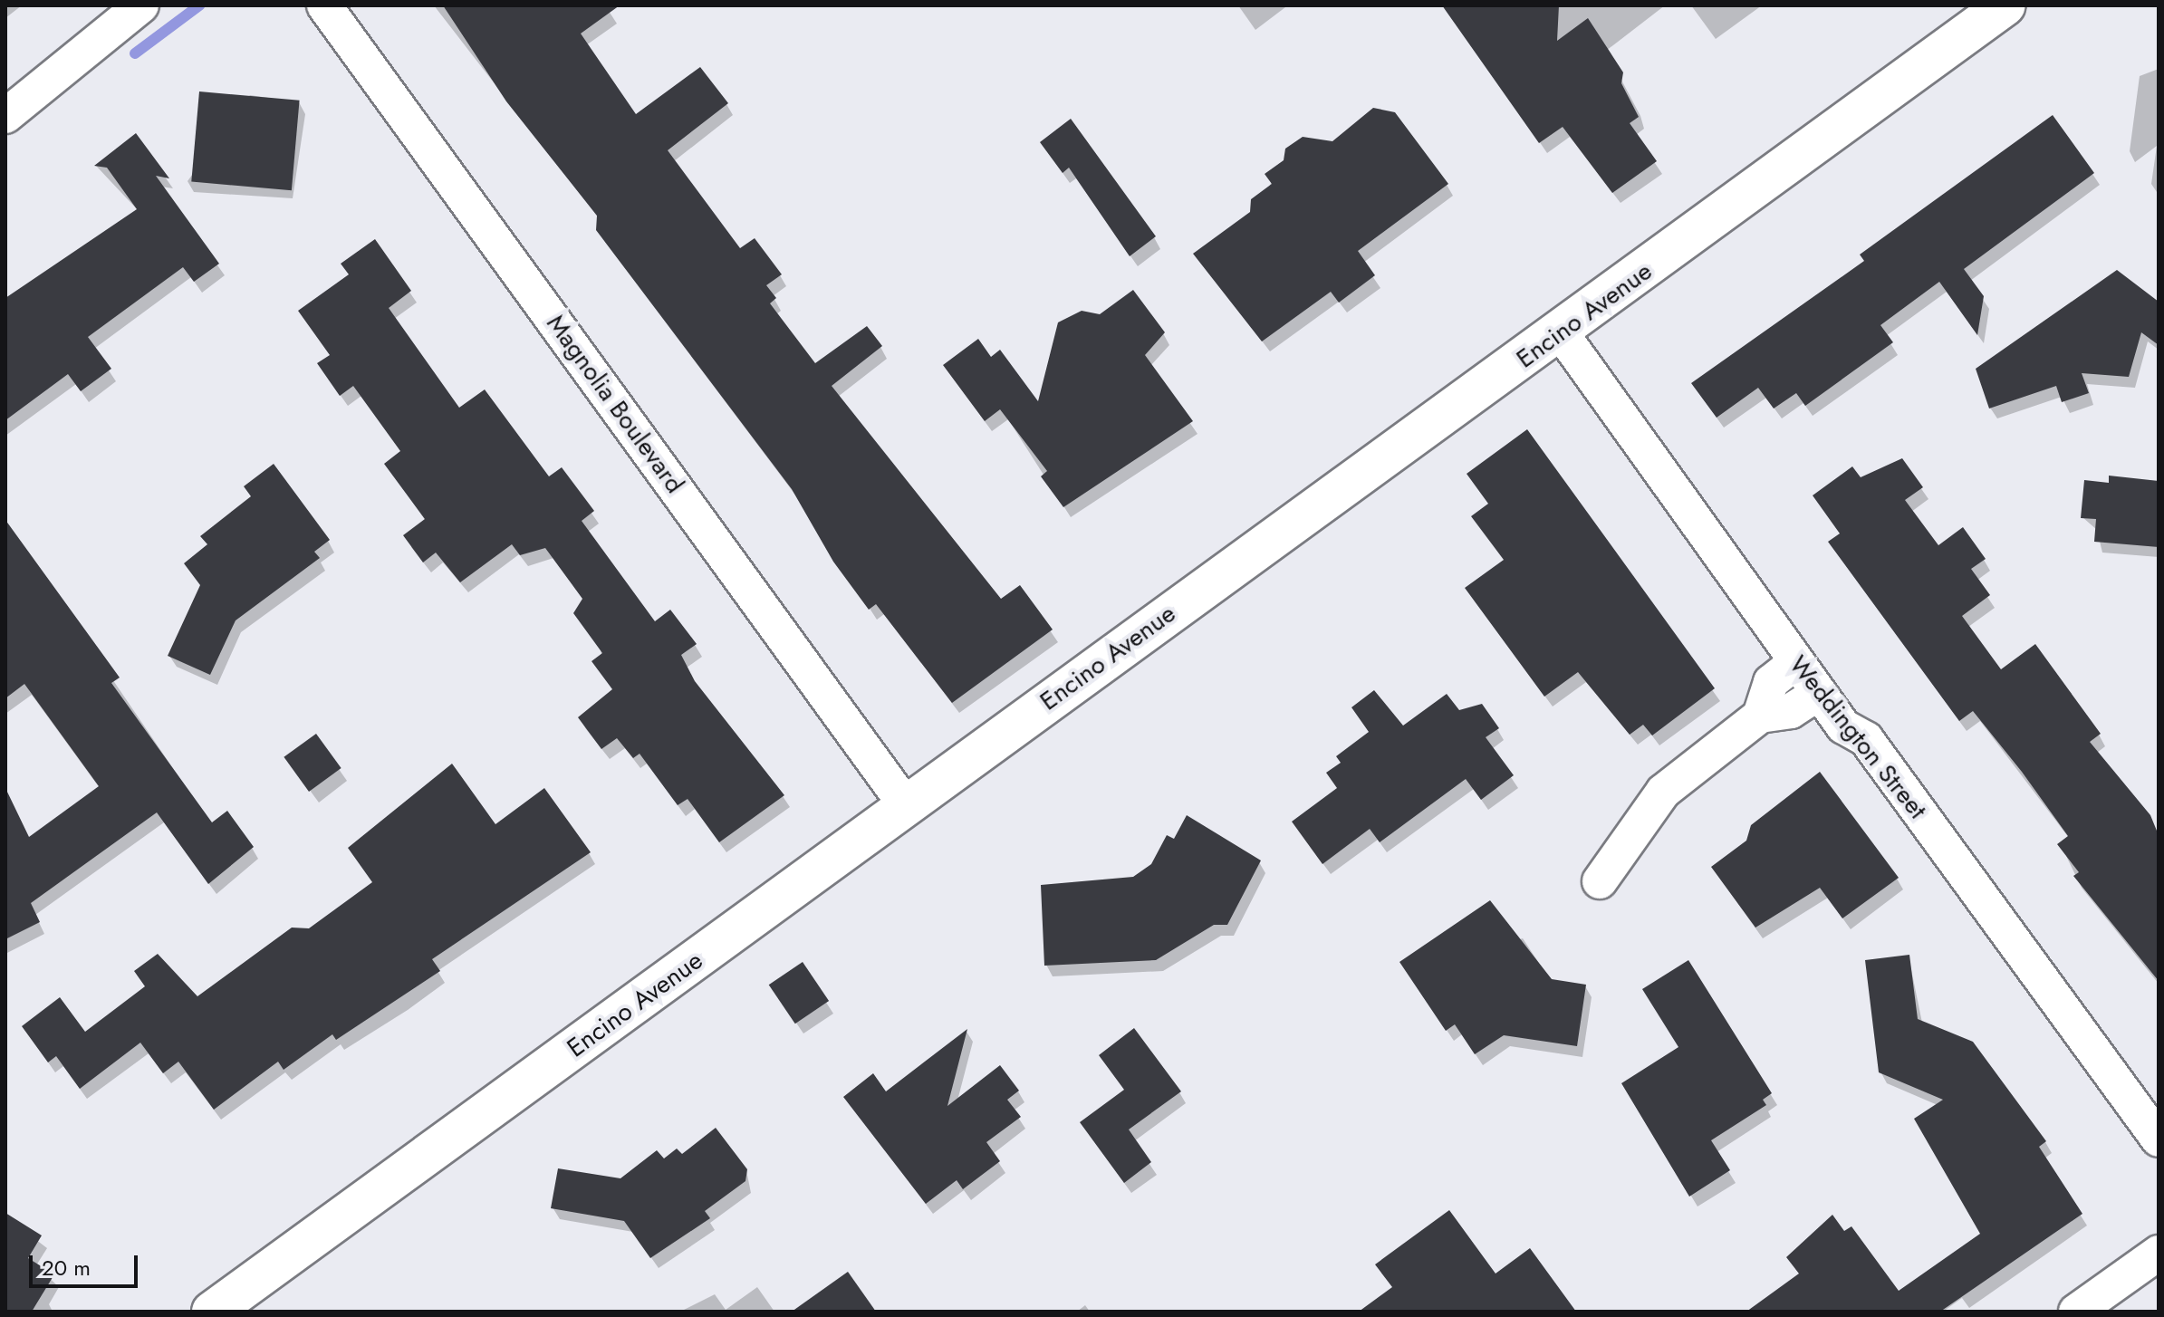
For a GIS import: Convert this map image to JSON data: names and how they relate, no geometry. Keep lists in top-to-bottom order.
{
  "streets": {
    "street": ["Encino Avenue", "Magnolia Boulevard", "Weddington Street"]
  },
  "crossings": [
    ["Encino Avenue", "Magnolia Boulevard"],
    ["Encino Avenue", "Weddington Street"]
  ],
  "scale_bar": "20 m"
}
